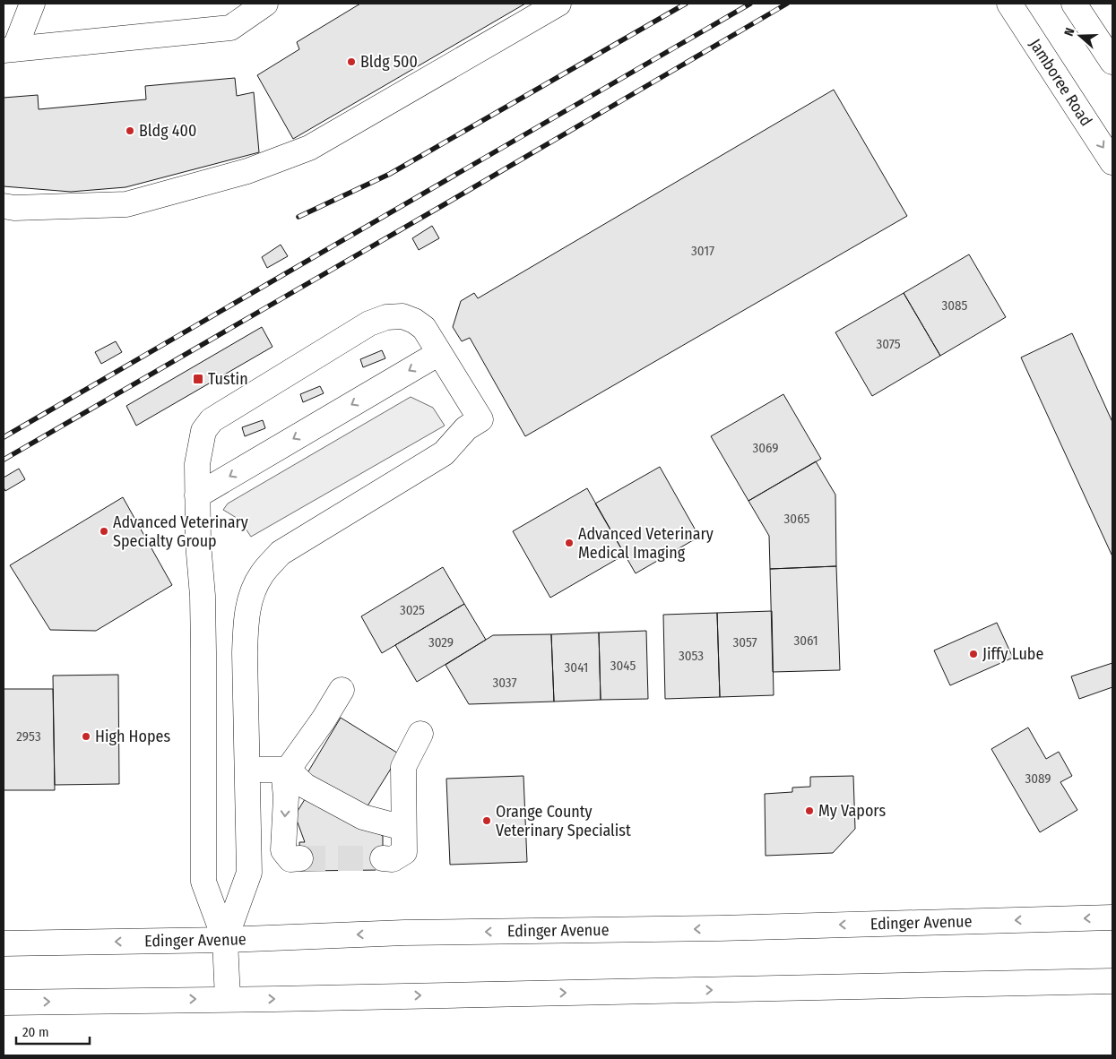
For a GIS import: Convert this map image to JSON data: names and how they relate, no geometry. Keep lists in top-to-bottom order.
{
  "streets": {
    "main road": ["Jamboree Road", "Edinger Avenue"]
  },
  "places": {
    "other": [
      "Bldg 500",
      "Bldg 400",
      "Advanced Veterinary Specialty Group",
      "Advanced Veterinary Medical Imaging",
      "Jiffy Lube",
      "High Hopes",
      "My Vapors",
      "Orange County Veterinary Specialist"
    ],
    "transit": ["Tustin"]
  },
  "house_numbers": [
    "3017",
    "3085",
    "3075",
    "3069",
    "3065",
    "3025",
    "3061",
    "3029",
    "3057",
    "3053",
    "3045",
    "3041",
    "3037",
    "2953",
    "3089"
  ],
  "scale_bar": "20 m",
  "north": "left"
}
